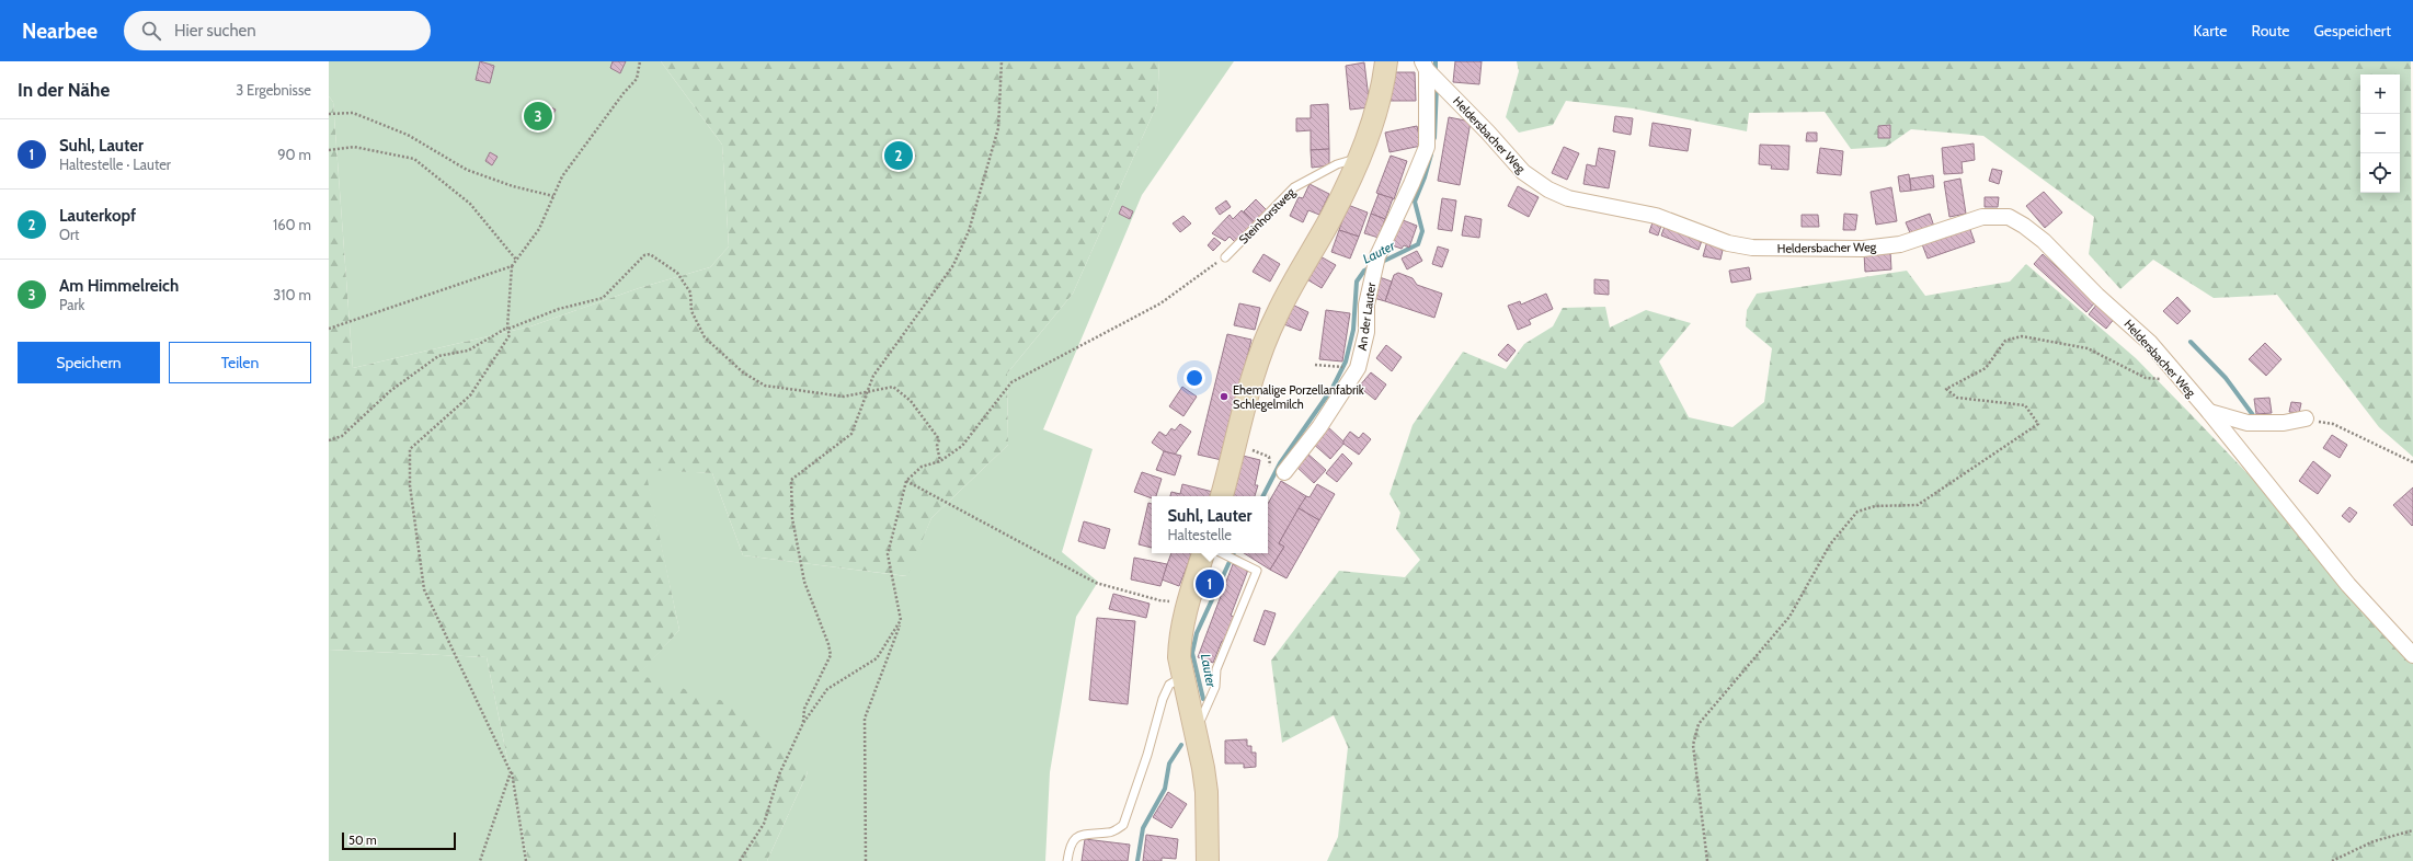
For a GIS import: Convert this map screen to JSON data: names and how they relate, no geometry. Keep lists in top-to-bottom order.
{
  "streets": {
    "street": ["Heldersbacher Weg", "An der Lauter"],
    "lane": ["Steinhorstweg"]
  },
  "crossings": [
    ["Heldersbacher Weg", "An der Lauter"]
  ],
  "water": ["Lauter"],
  "places": ["Ehemalige Porzellanfabrik Schlegelmilch"],
  "scale_bar": "50 m",
  "page": {
    "header": "Nearbee",
    "search": "Hier suchen",
    "nav": ["Karte", "Route", "Gespeichert"],
    "heading": ["In der Nähe", "3 Ergebnisse"],
    "map_buttons": ["+", "−"],
    "pins": ["3", "2", "1"],
    "list": [
      {
        "mark": "1",
        "name": "Suhl, Lauter",
        "note": "Haltestelle · Lauter",
        "value": "90 m"
      },
      {
        "mark": "2",
        "name": "Lauterkopf",
        "note": "Ort",
        "value": "160 m"
      },
      {
        "mark": "3",
        "name": "Am Himmelreich",
        "note": "Park",
        "value": "310 m"
      }
    ],
    "buttons": ["Speichern", "Teilen"],
    "popup": ["Suhl, Lauter", "Haltestelle"],
    "scale": "50 m"
  }
}
